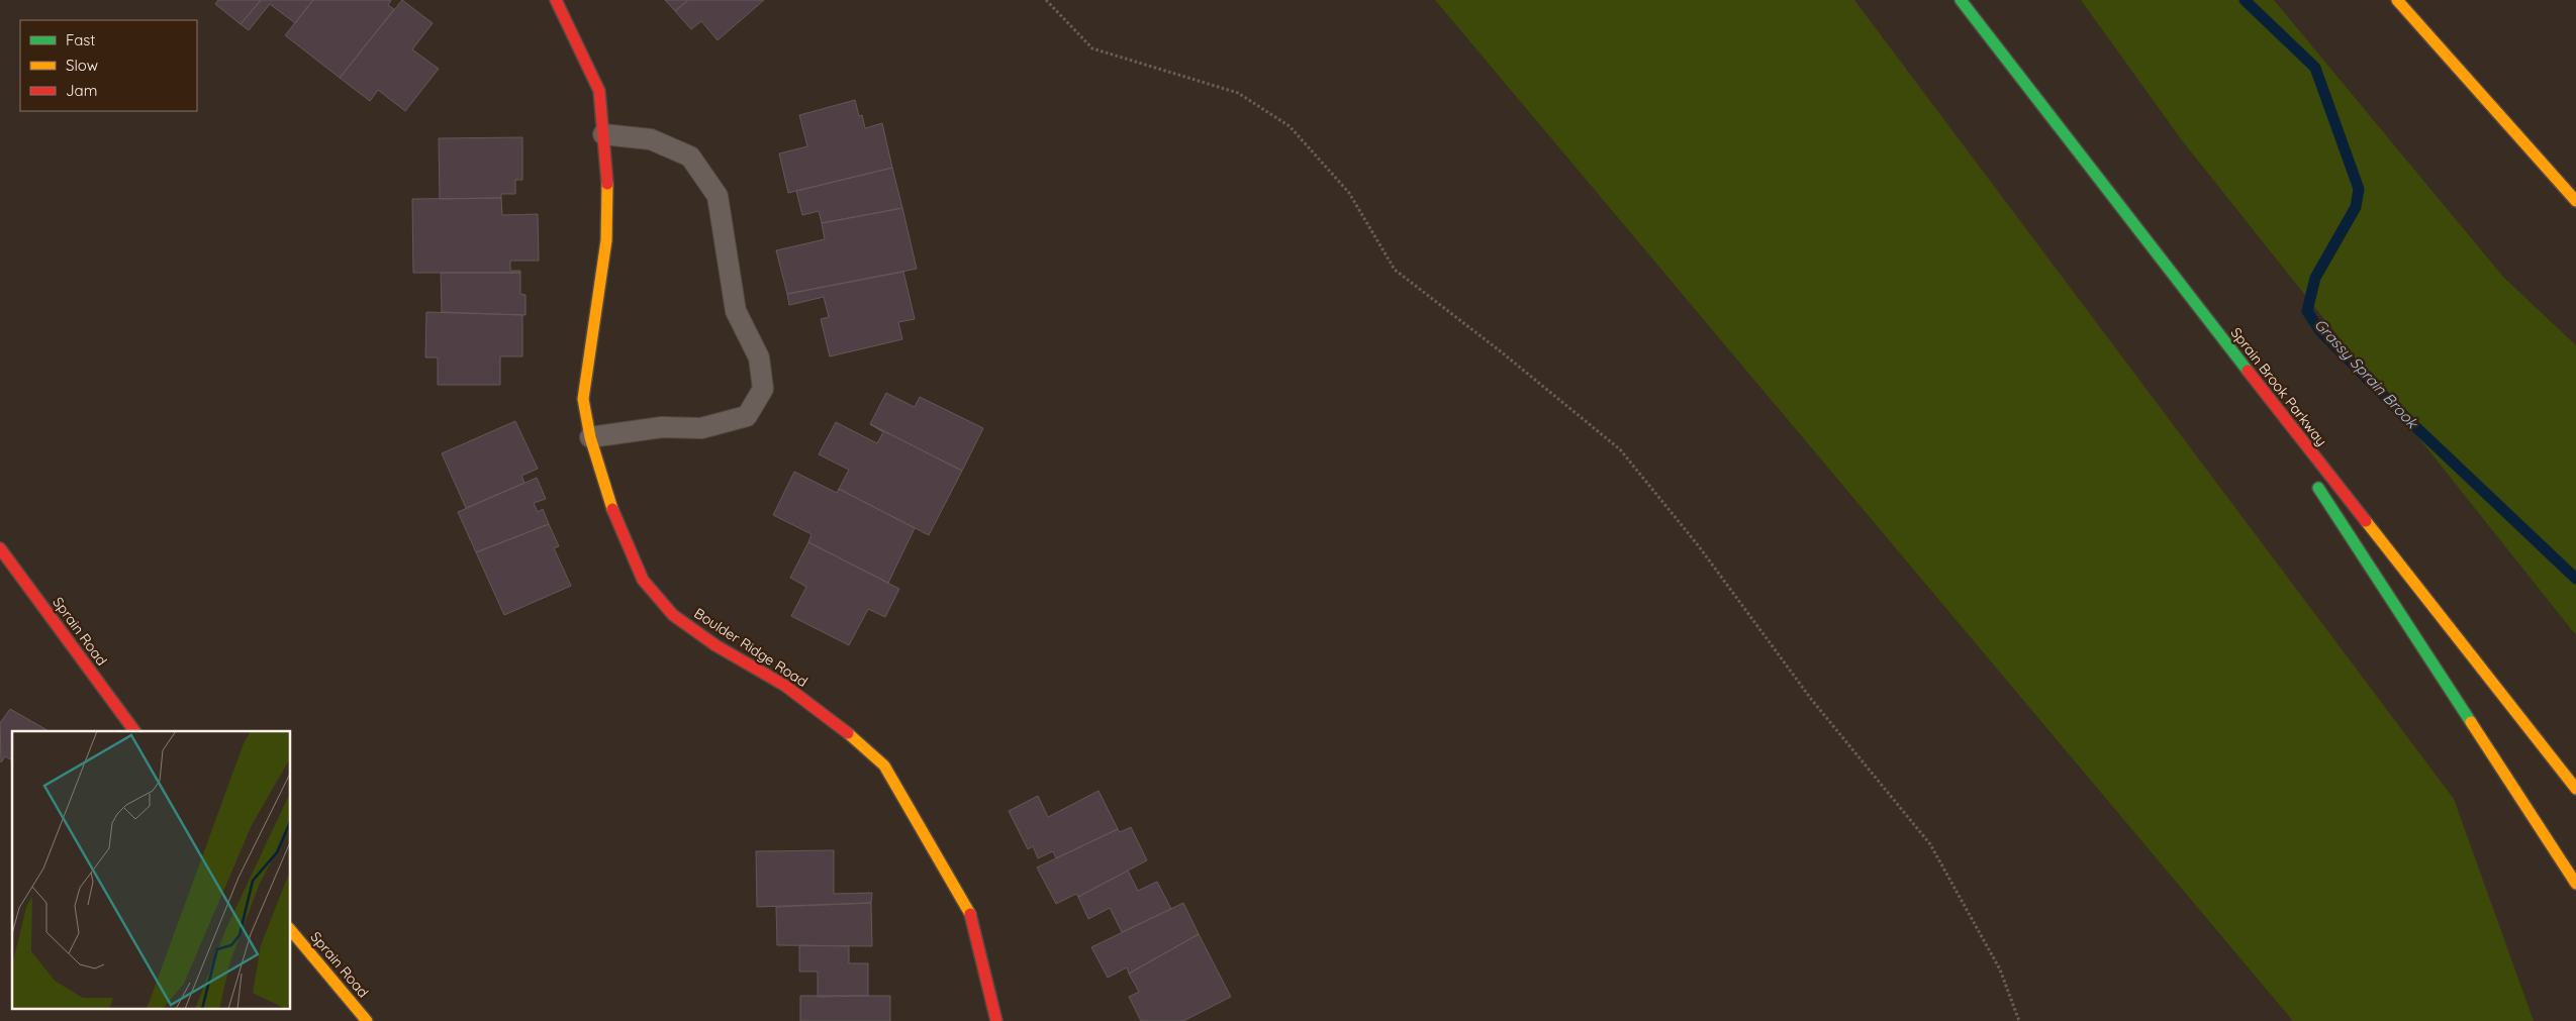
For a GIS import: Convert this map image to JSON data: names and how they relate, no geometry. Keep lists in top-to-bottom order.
{
  "streets": {
    "main road": ["Sprain Brook Parkway", "Sprain Road", "Boulder Ridge Road"]
  },
  "water": ["Grassy Sprain Brook"],
  "legend": ["Fast", "Slow", "Jam"]
}
